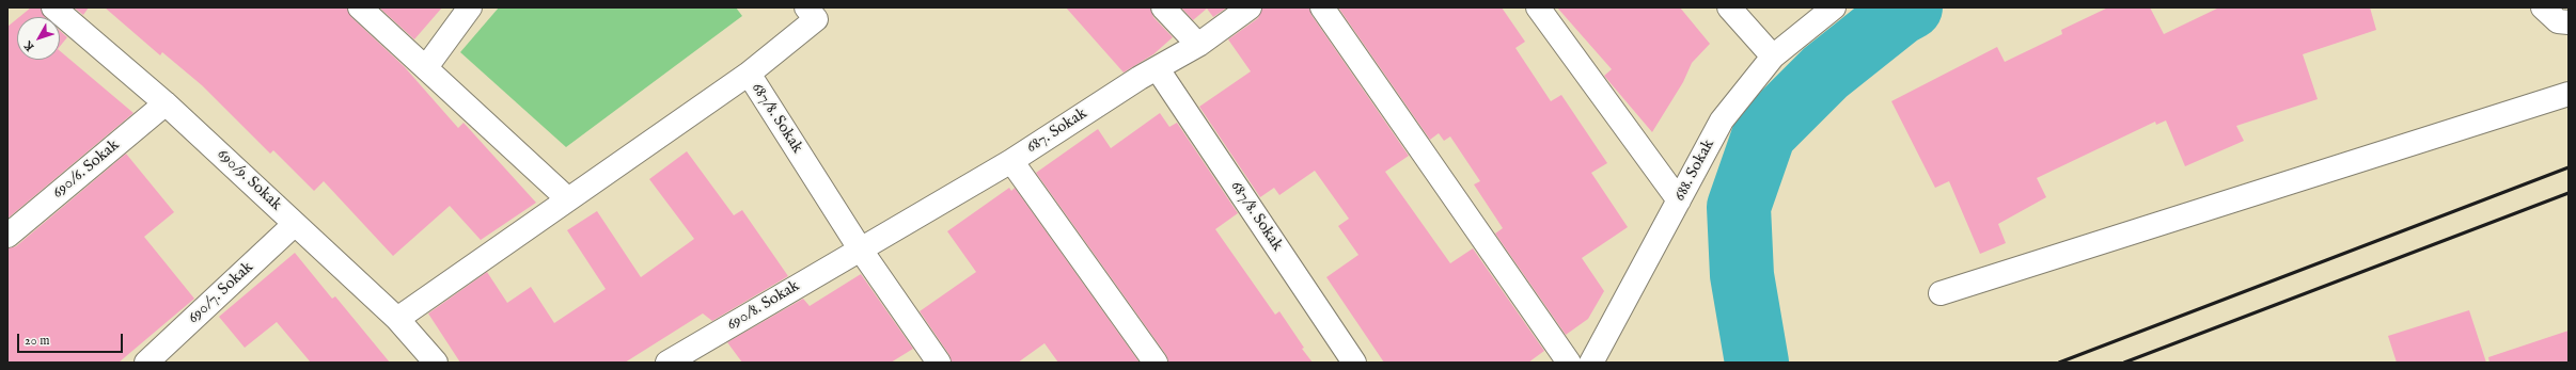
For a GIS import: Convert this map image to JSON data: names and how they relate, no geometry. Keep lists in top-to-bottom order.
{
  "streets": {
    "street": [
      "687/8. Sokak",
      "687. Sokak",
      "690/6. Sokak",
      "688. Sokak",
      "690/9. Sokak",
      "690/7. Sokak",
      "690/8. Sokak"
    ]
  },
  "crossings": [
    ["687/8. Sokak", "687. Sokak"],
    ["687/8. Sokak", "690/8. Sokak"],
    ["687. Sokak", "690/8. Sokak"],
    ["690/6. Sokak", "690/9. Sokak"],
    ["690/9. Sokak", "690/7. Sokak"]
  ],
  "scale_bar": "20 m",
  "north": "bottom left"
}
